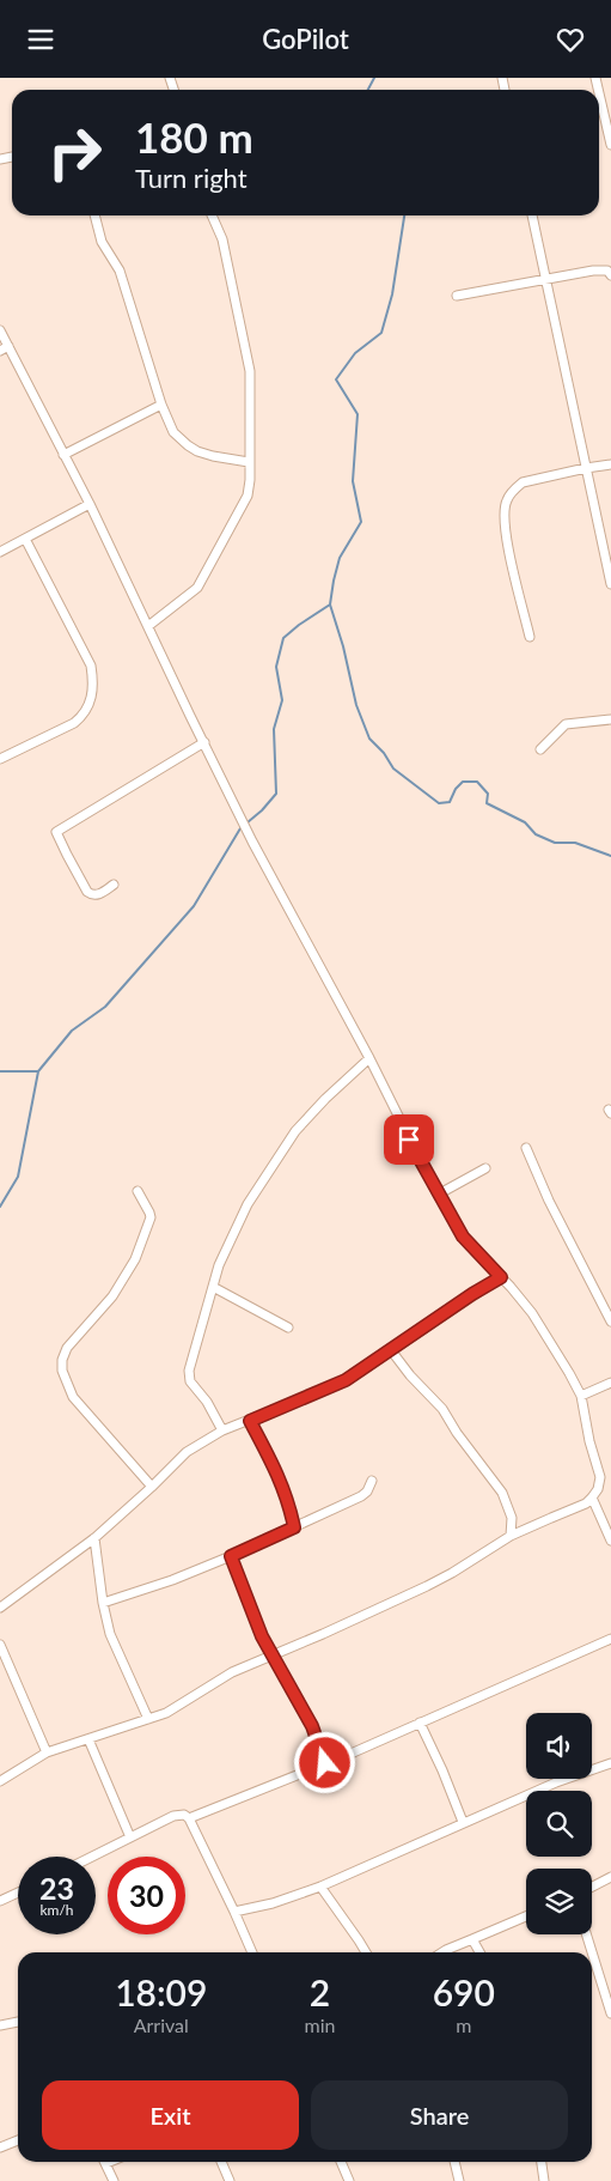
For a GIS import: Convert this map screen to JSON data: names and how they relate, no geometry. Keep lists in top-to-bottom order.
{
  "page": {
    "header": "GoPilot",
    "turn": ["180 m", "Turn right"],
    "speed": "23 km/h",
    "limit": "30",
    "eta": [
      "18:09",
      "Arrival",
      "2",
      "min",
      "690",
      "m"
    ],
    "buttons": ["Exit", "Share"]
  }
}
